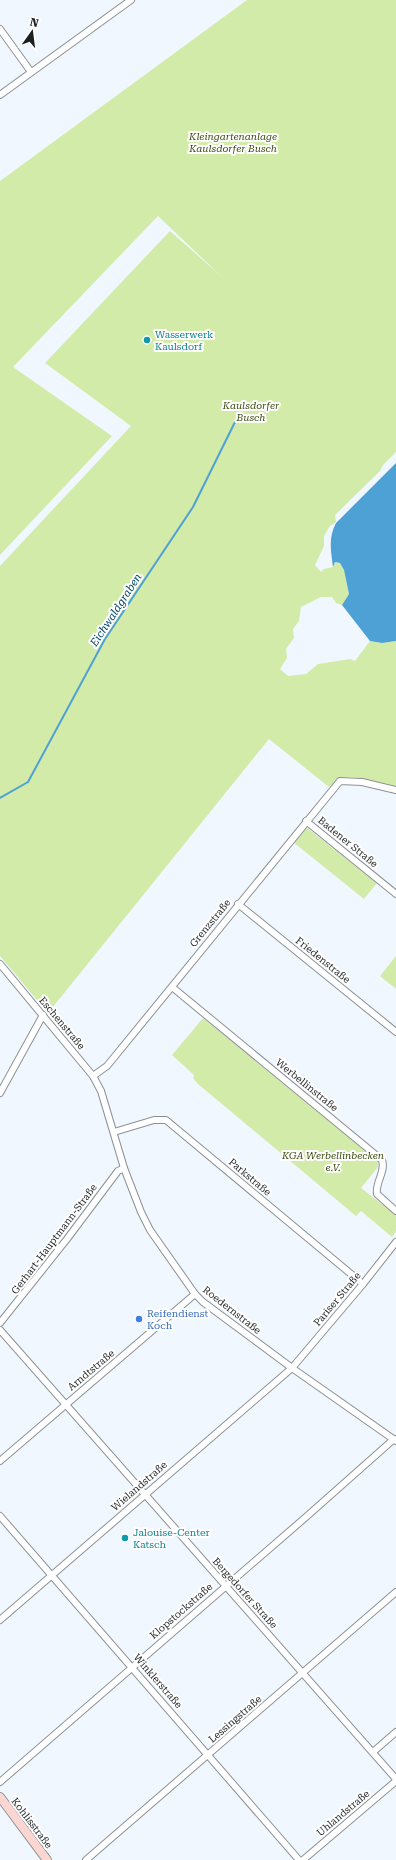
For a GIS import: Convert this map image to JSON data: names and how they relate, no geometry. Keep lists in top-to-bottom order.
{
  "streets": {
    "street": [
      "Badener Straße",
      "Grenzstraße",
      "Friedenstraße",
      "Eschenstraße",
      "Werbellinstraße",
      "Parkstraße",
      "Gerhart-Hauptmann-Straße",
      "Pariser Straße",
      "Roedernstraße",
      "Arndtstraße",
      "Wielandstraße",
      "Bergedorfer Straße",
      "Klopstockstraße",
      "Winklerstraße",
      "Lessingstraße",
      "Uhlandstraße",
      "Kohlisstraße"
    ]
  },
  "crossings": [
    ["Badener Straße", "Grenzstraße"],
    ["Grenzstraße", "Friedenstraße"],
    ["Grenzstraße", "Eschenstraße"],
    ["Grenzstraße", "Werbellinstraße"],
    ["Eschenstraße", "Roedernstraße"],
    ["Parkstraße", "Pariser Straße"],
    ["Parkstraße", "Roedernstraße"],
    ["Gerhart-Hauptmann-Straße", "Roedernstraße"],
    ["Pariser Straße", "Roedernstraße"],
    ["Pariser Straße", "Wielandstraße"],
    ["Roedernstraße", "Arndtstraße"],
    ["Roedernstraße", "Wielandstraße"],
    ["Roedernstraße", "Klopstockstraße"],
    ["Arndtstraße", "Bergedorfer Straße"],
    ["Wielandstraße", "Bergedorfer Straße"],
    ["Wielandstraße", "Winklerstraße"],
    ["Bergedorfer Straße", "Klopstockstraße"],
    ["Bergedorfer Straße", "Lessingstraße"],
    ["Bergedorfer Straße", "Uhlandstraße"],
    ["Klopstockstraße", "Winklerstraße"],
    ["Winklerstraße", "Lessingstraße"]
  ],
  "water": ["Eichwaldgraben"],
  "parks": ["Kleingartenanlage Kaulsdorfer Busch", "Kaulsdorfer Busch", "KGA Werbellinbecken e.V."],
  "places": ["Wasserwerk Kaulsdorf", "Reifendienst Koch", "Jalouise-Center Katsch"],
  "north": "top"
}
